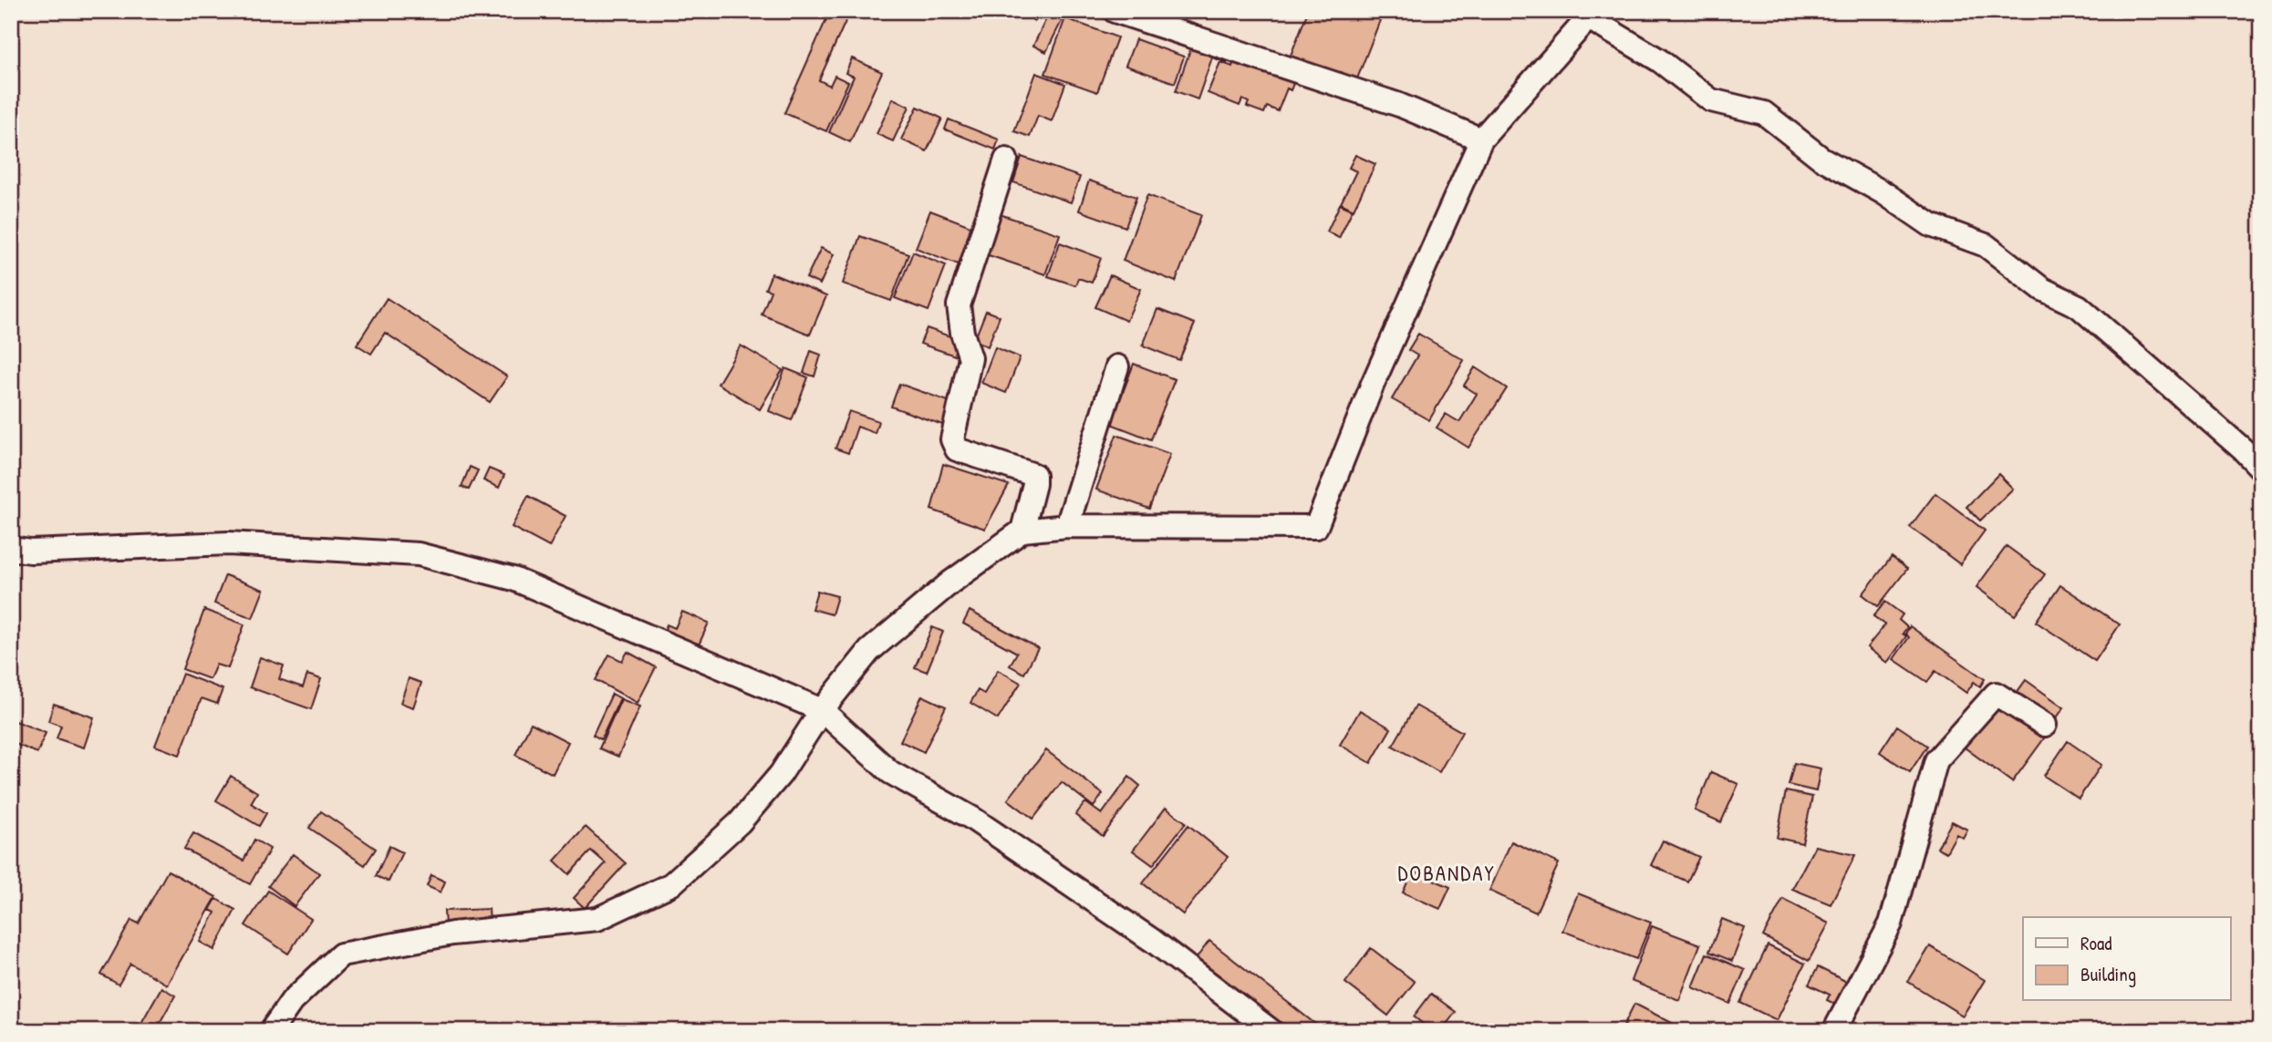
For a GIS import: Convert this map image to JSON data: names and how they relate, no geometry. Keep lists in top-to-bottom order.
{
  "districts": ["DOBANDAY"],
  "legend": ["Road", "Building"]
}
